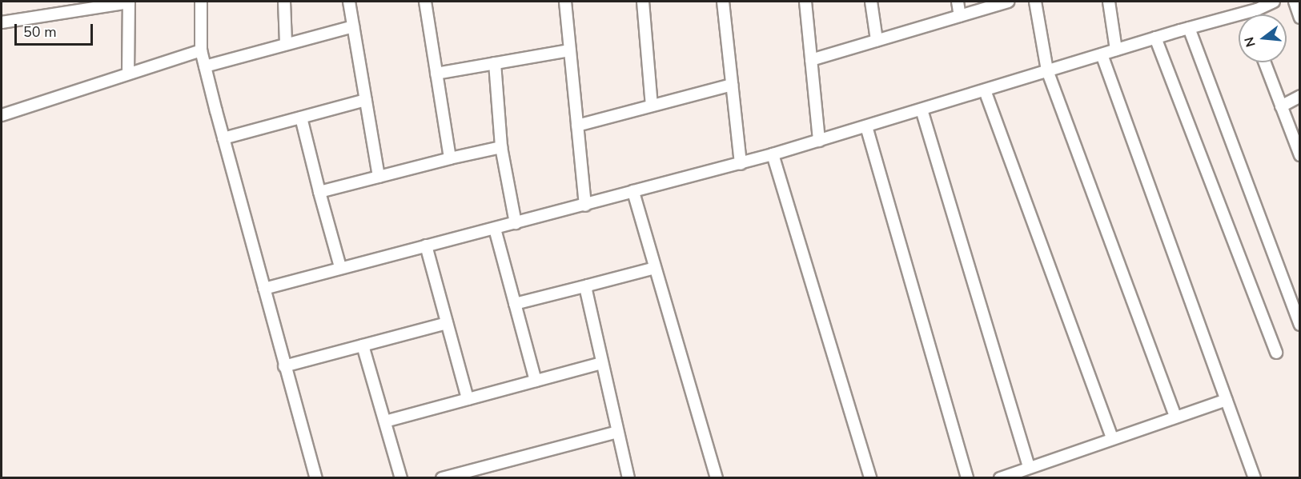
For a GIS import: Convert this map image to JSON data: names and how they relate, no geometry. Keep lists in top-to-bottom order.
{
  "scale_bar": "50 m",
  "north": "left"
}
